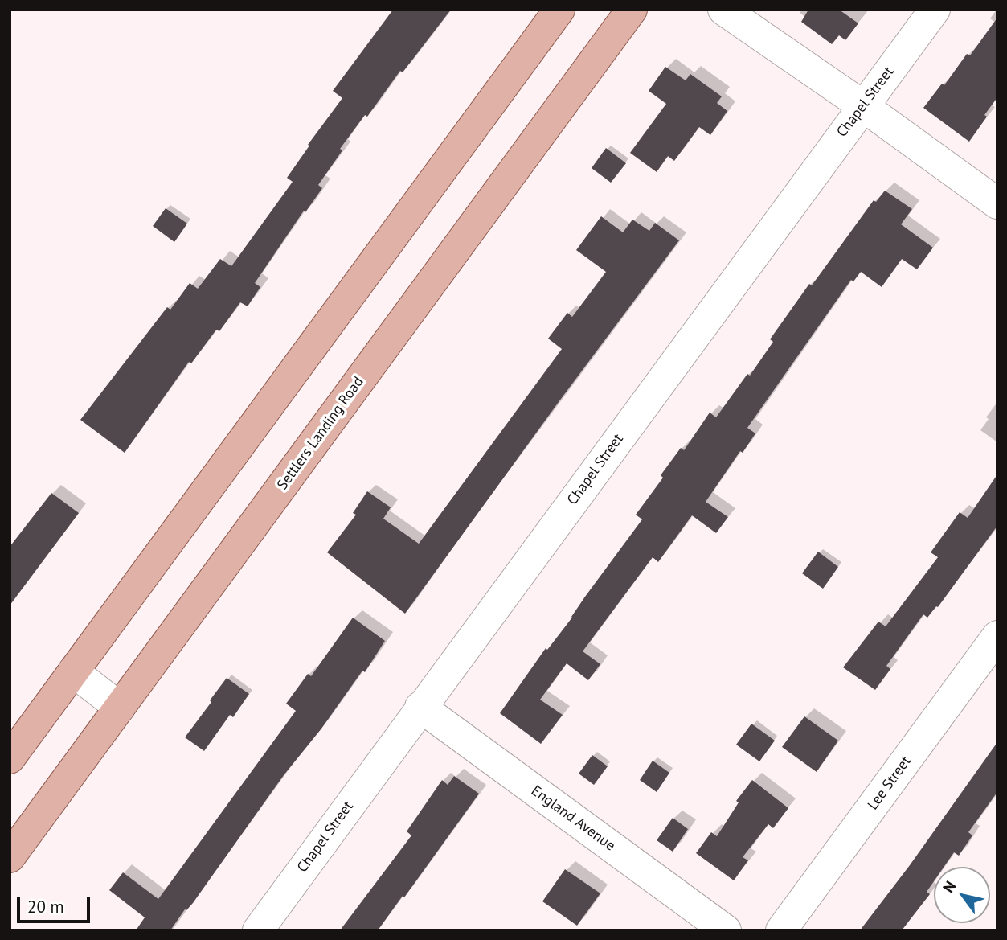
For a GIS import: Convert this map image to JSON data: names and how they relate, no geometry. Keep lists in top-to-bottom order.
{
  "streets": {
    "main road": ["Settlers Landing Road"],
    "street": ["Chapel Street", "Lee Street", "England Avenue"]
  },
  "crossings": [
    ["Chapel Street", "England Avenue"]
  ],
  "scale_bar": "20 m",
  "north": "top left"
}
